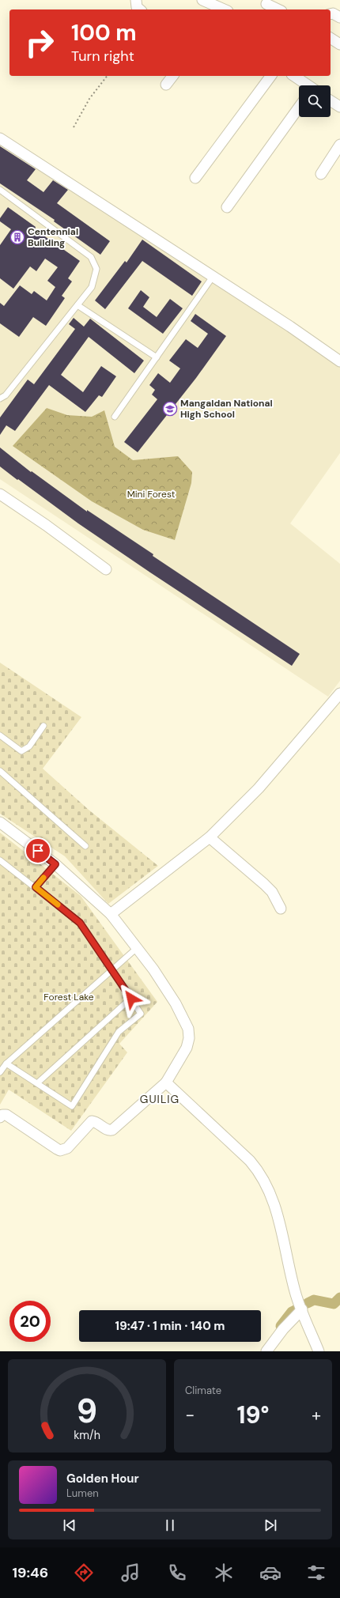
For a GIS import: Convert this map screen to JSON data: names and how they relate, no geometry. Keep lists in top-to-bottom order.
{
  "districts": ["GUILIG"],
  "parks": ["Mini Forest", "Forest Lake"],
  "places": {
    "building": ["Centennial Building"],
    "school or university": ["Mangaldan National High School"]
  },
  "page": {
    "turn": ["100 m", "Turn right"],
    "limit": "20",
    "trip": "19:47 · 1 min · 140 m",
    "tile": "Climate",
    "heat": ["−", "19°", "+"],
    "song": ["Golden Hour", "Lumen"],
    "tabs": "19:46",
    "gauge": ["9", "km/h"]
  }
}
